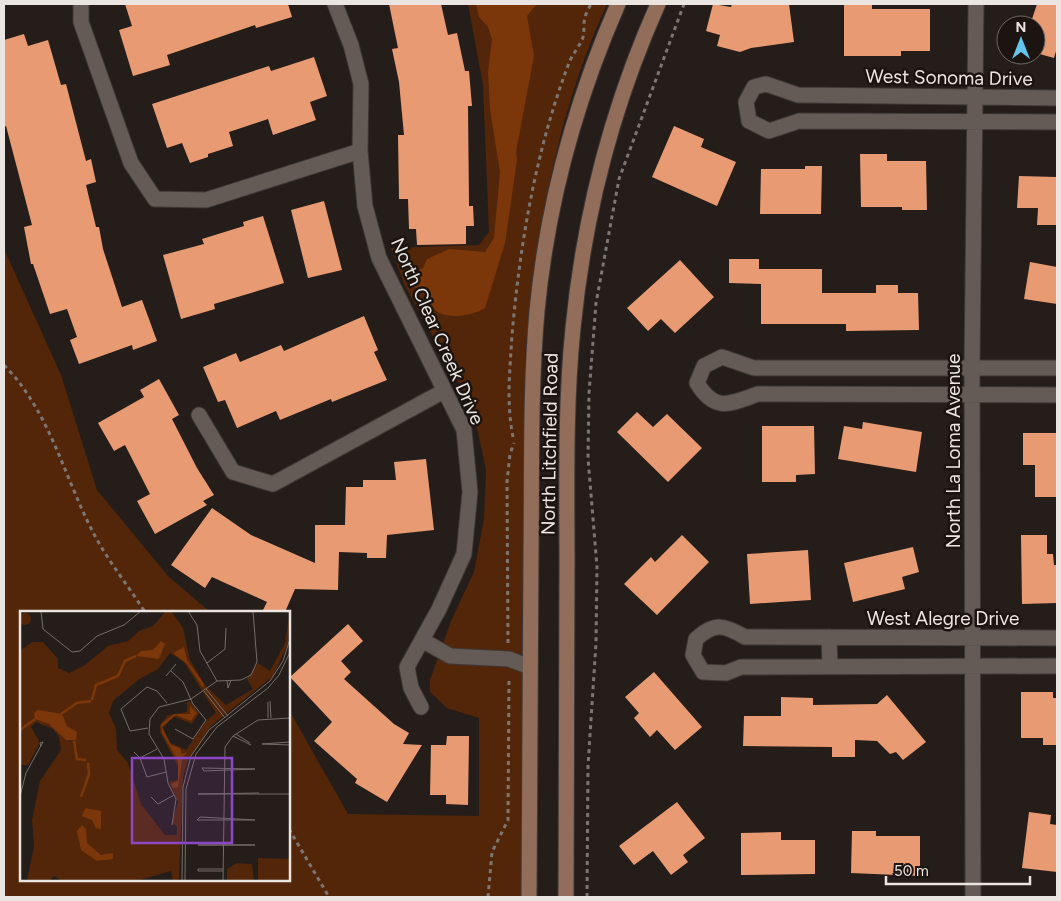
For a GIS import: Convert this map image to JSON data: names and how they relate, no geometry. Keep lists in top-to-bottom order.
{
  "streets": {
    "main road": ["North Litchfield Road"],
    "street": [
      "West Sonoma Drive",
      "North Clear Creek Drive",
      "North La Loma Avenue",
      "West Alegre Drive"
    ]
  },
  "crossings": [
    ["West Sonoma Drive", "North La Loma Avenue"],
    ["North La Loma Avenue", "West Alegre Drive"]
  ],
  "scale_bar": "50 m",
  "north": "top"
}
